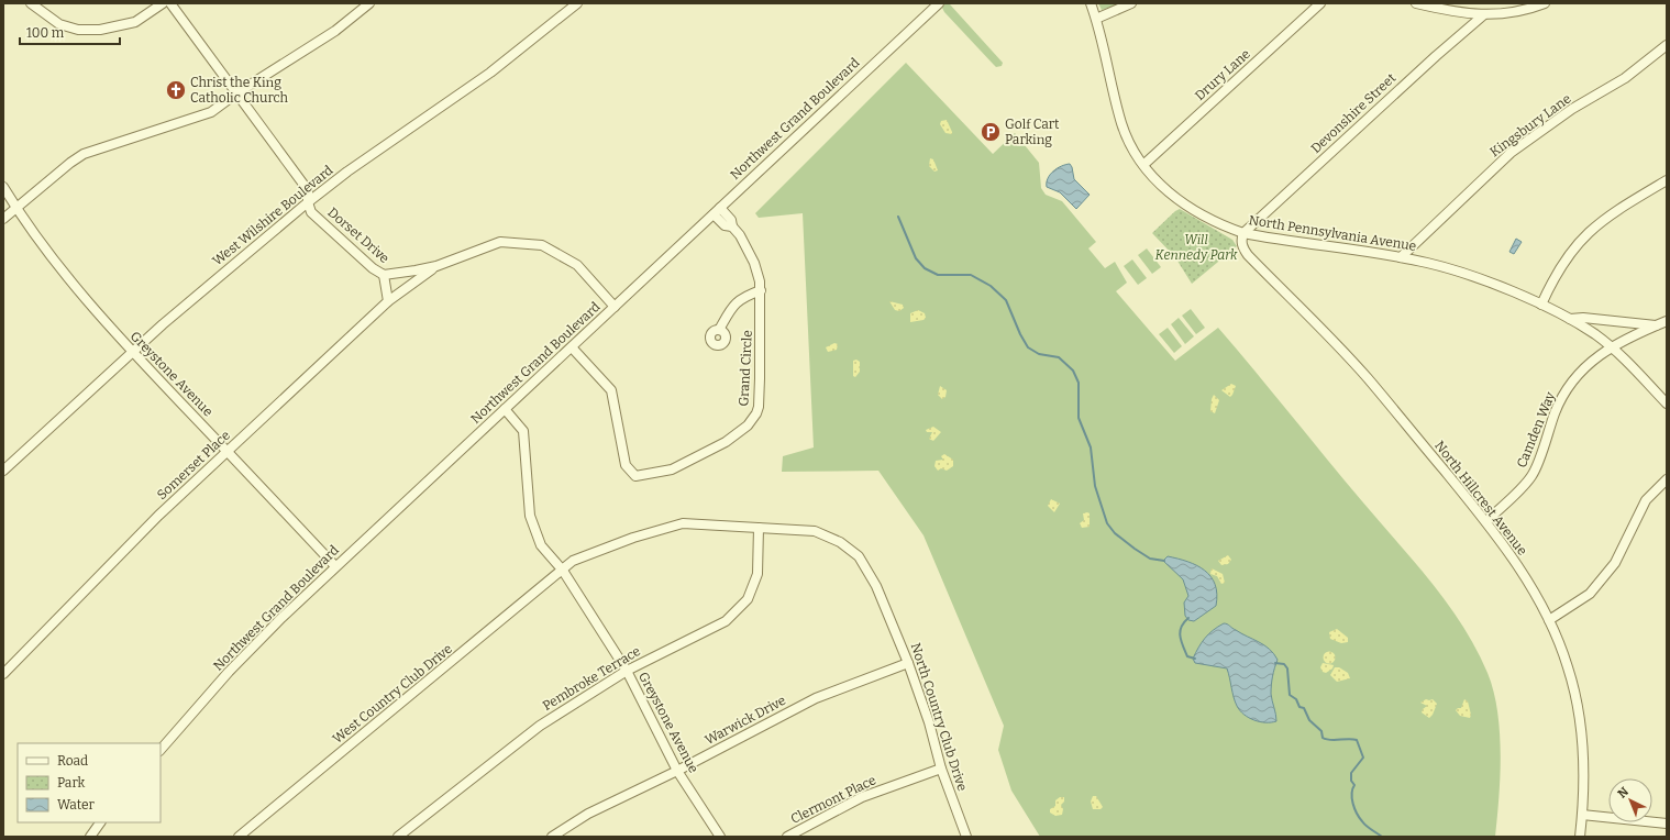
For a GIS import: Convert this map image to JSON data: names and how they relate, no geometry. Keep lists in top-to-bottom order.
{
  "streets": {
    "street": [
      "Drury Lane",
      "Devonshire Street",
      "Northwest Grand Boulevard",
      "Kingsbury Lane",
      "West Wilshire Boulevard",
      "North Pennsylvania Avenue",
      "Dorset Drive",
      "Grand Circle",
      "Greystone Avenue",
      "Camden Way",
      "Somerset Place",
      "North Hillcrest Avenue",
      "Pembroke Terrace",
      "West Country Club Drive",
      "North Country Club Drive",
      "Warwick Drive",
      "Clermont Place"
    ]
  },
  "crossings": [
    ["Drury Lane", "North Pennsylvania Avenue"],
    ["Devonshire Street", "North Pennsylvania Avenue"],
    ["Devonshire Street", "North Hillcrest Avenue"],
    ["Northwest Grand Boulevard", "Dorset Drive"],
    ["Northwest Grand Boulevard", "Grand Circle"],
    ["Northwest Grand Boulevard", "Greystone Avenue"],
    ["Kingsbury Lane", "North Pennsylvania Avenue"],
    ["West Wilshire Boulevard", "Dorset Drive"],
    ["West Wilshire Boulevard", "Greystone Avenue"],
    ["North Pennsylvania Avenue", "Camden Way"],
    ["North Pennsylvania Avenue", "North Hillcrest Avenue"],
    ["Dorset Drive", "Somerset Place"],
    ["Greystone Avenue", "Somerset Place"],
    ["Greystone Avenue", "Pembroke Terrace"],
    ["Greystone Avenue", "West Country Club Drive"],
    ["Greystone Avenue", "North Country Club Drive"],
    ["Greystone Avenue", "Warwick Drive"],
    ["Camden Way", "North Hillcrest Avenue"],
    ["Pembroke Terrace", "North Country Club Drive"],
    ["West Country Club Drive", "North Country Club Drive"],
    ["North Country Club Drive", "Warwick Drive"],
    ["North Country Club Drive", "Clermont Place"]
  ],
  "parks": ["Will Kennedy Park"],
  "places": {
    "church": ["Christ the King Catholic Church"],
    "parking": ["Golf Cart Parking"]
  },
  "legend": ["Road", "Park", "Water"],
  "scale_bar": "100 m",
  "north": "top left"
}
